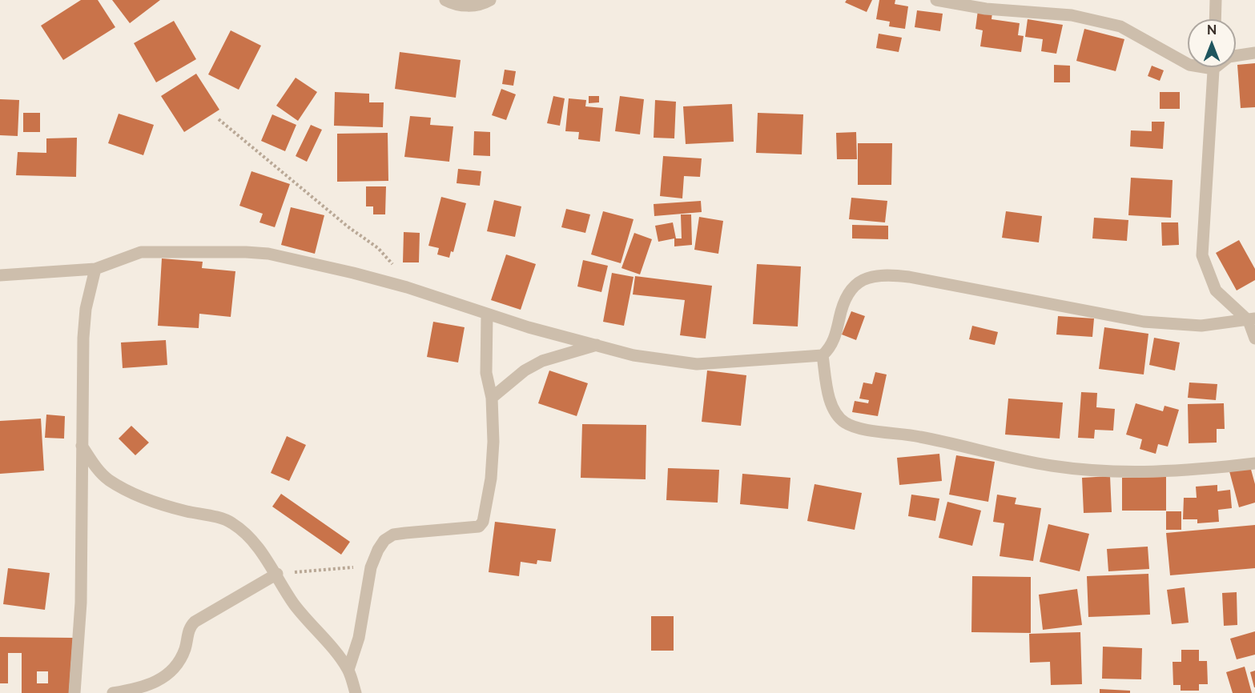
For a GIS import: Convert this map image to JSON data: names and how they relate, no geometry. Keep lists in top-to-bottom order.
{
  "north": "top"
}
